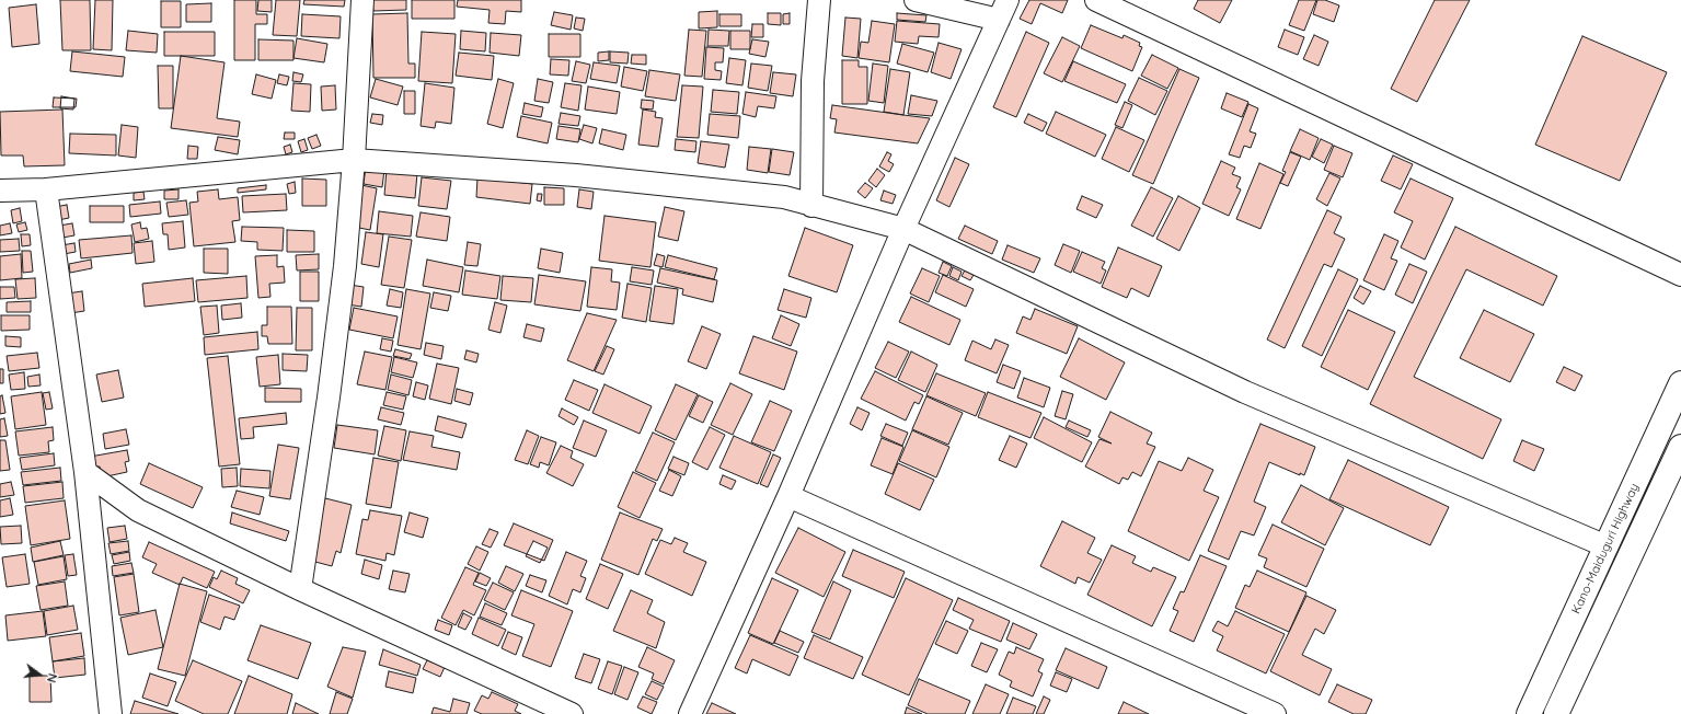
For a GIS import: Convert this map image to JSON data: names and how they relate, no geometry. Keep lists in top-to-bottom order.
{
  "streets": {
    "highway": ["Kano-Maiduguri Highway"]
  },
  "north": "right"
}
